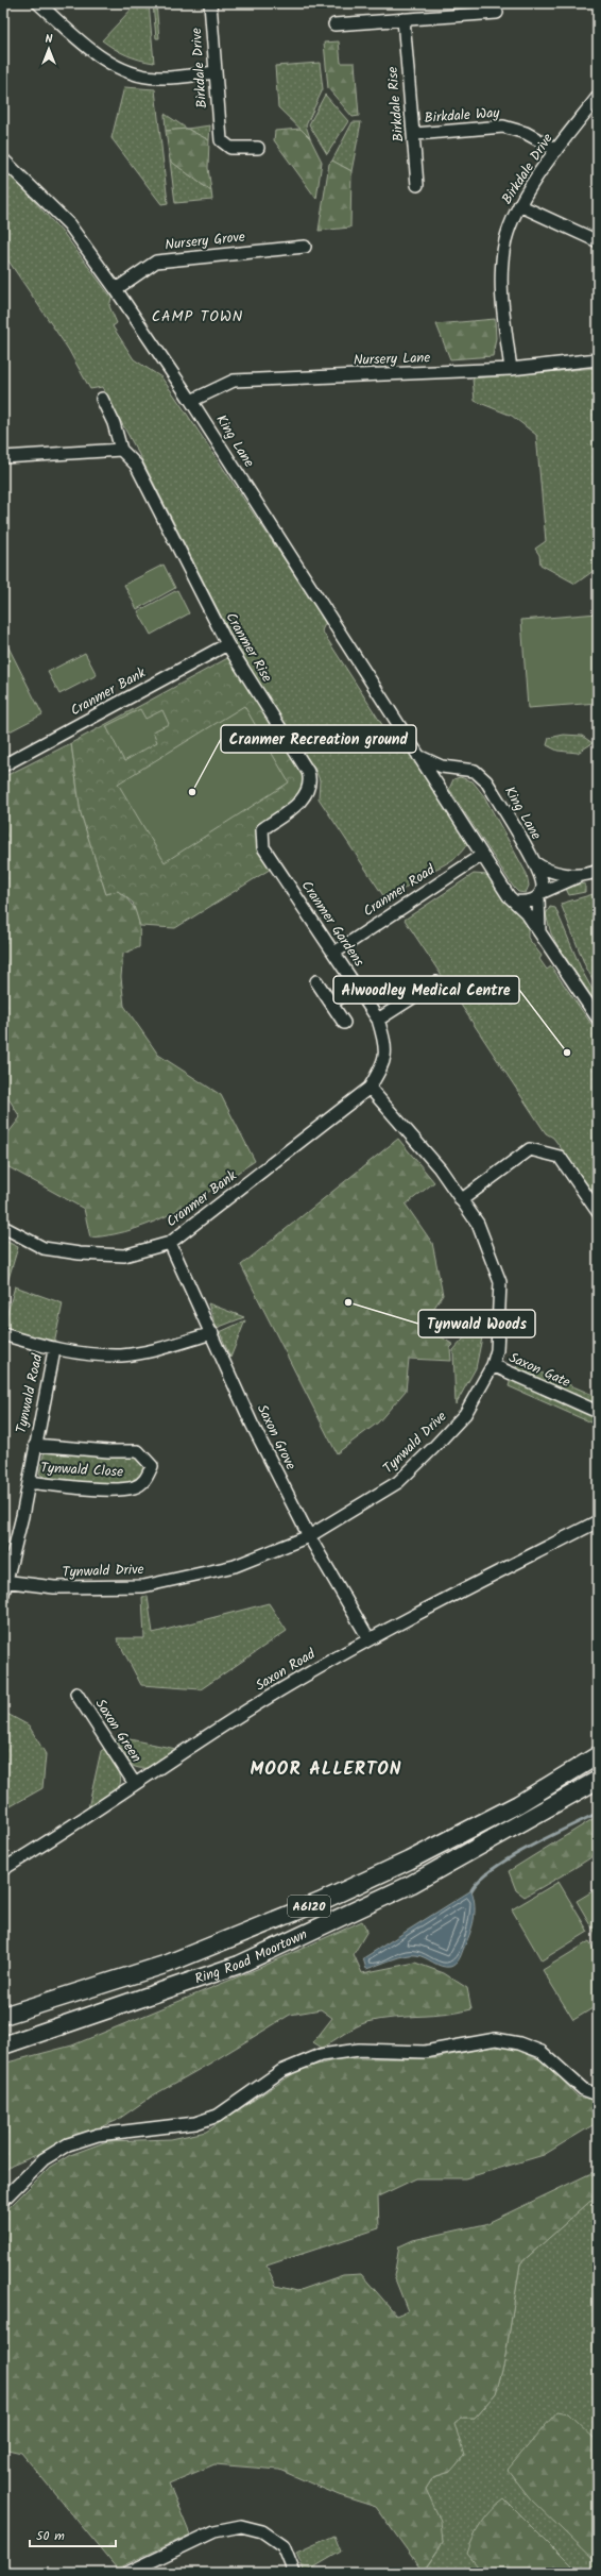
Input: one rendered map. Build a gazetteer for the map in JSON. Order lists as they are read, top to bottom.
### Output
{
  "streets": {
    "highway": ["A6120", "Ring Road Moortown"],
    "street": [
      "Birkdale Drive",
      "Birkdale Rise",
      "Birkdale Way",
      "Nursery Grove",
      "Nursery Lane",
      "King Lane",
      "Cranmer Rise",
      "Cranmer Bank",
      "Cranmer Road",
      "Cranmer Gardens",
      "Saxon Gate",
      "Tynwald Road",
      "Saxon Grove",
      "Tynwald Drive",
      "Tynwald Close",
      "Saxon Road",
      "Saxon Green"
    ]
  },
  "crossings": [
    ["Birkdale Drive", "Birkdale Way"],
    ["Birkdale Drive", "Nursery Lane"],
    ["Birkdale Rise", "Birkdale Way"],
    ["Nursery Grove", "King Lane"],
    ["Nursery Lane", "King Lane"],
    ["King Lane", "Cranmer Road"],
    ["Cranmer Rise", "Cranmer Bank"],
    ["Cranmer Rise", "Cranmer Gardens"],
    ["Cranmer Bank", "Cranmer Gardens"],
    ["Cranmer Bank", "Saxon Grove"],
    ["Cranmer Bank", "Tynwald Drive"],
    ["Cranmer Road", "Cranmer Gardens"],
    ["Cranmer Gardens", "Tynwald Drive"],
    ["Saxon Gate", "Tynwald Drive"],
    ["Tynwald Road", "Tynwald Drive"],
    ["Tynwald Road", "Tynwald Close"],
    ["Saxon Grove", "Tynwald Drive"],
    ["Saxon Grove", "Saxon Road"],
    ["Saxon Road", "Saxon Green"]
  ],
  "districts": ["CAMP TOWN", "MOOR ALLERTON"],
  "places": ["Cranmer Recreation ground", "Alwoodley Medical Centre", "Tynwald Woods"],
  "scale_bar": "50 m",
  "north": "top"
}
